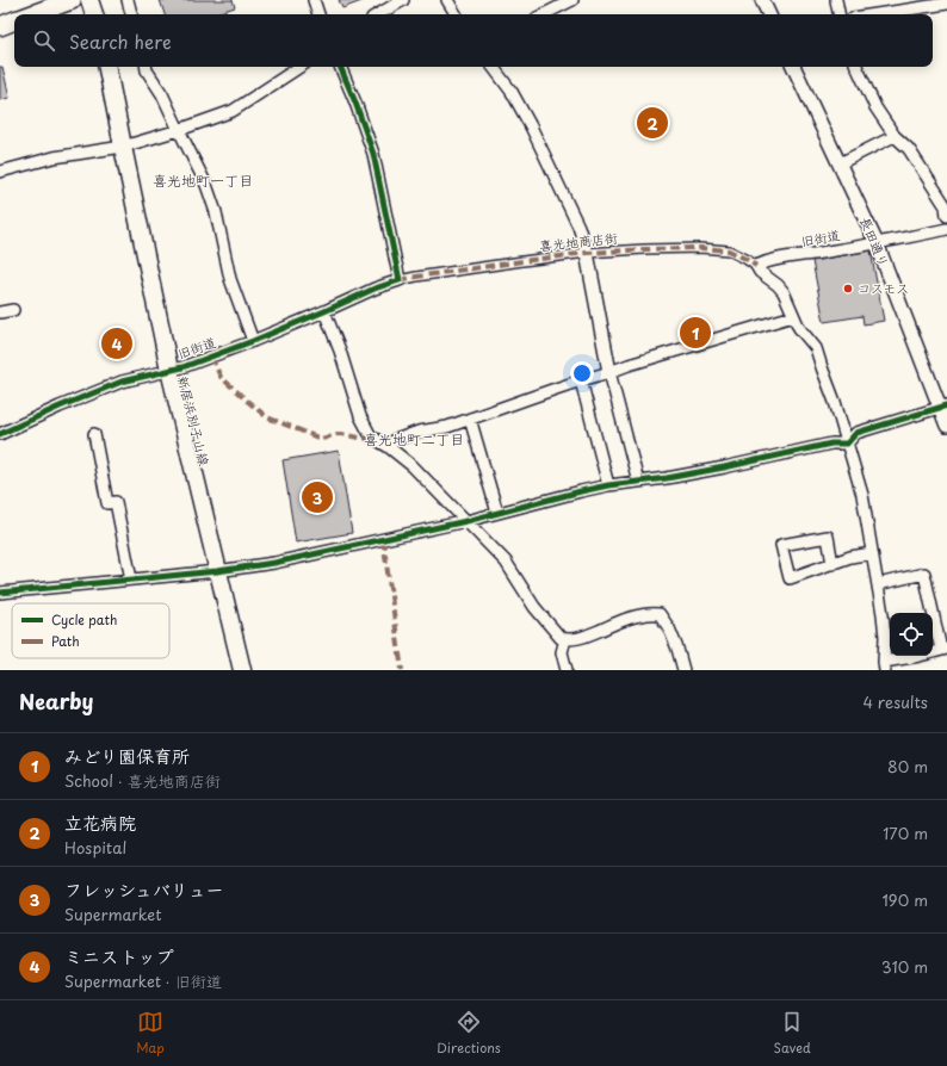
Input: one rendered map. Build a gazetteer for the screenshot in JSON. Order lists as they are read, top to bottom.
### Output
{
  "streets": {
    "main road": ["新居浜別子山線"],
    "street": ["旧街道", "喜光地商店街", "長田通り"]
  },
  "crossings": [
    ["旧街道", "喜光地商店街"],
    ["旧街道", "長田通り"],
    ["旧街道", "新居浜別子山線"]
  ],
  "districts": ["喜光地町一丁目", "喜光地町二丁目"],
  "places": ["コスモス"],
  "legend": ["Cycle path", "Path"],
  "page": {
    "search": "Search here",
    "pins": [
      "2",
      "1",
      "4",
      "3"
    ],
    "heading": ["Nearby", "4 results"],
    "list": [
      {
        "mark": "1",
        "name": "みどり園保育所",
        "note": "School · 喜光地商店街",
        "value": "80 m"
      },
      {
        "mark": "2",
        "name": "立花病院",
        "note": "Hospital",
        "value": "170 m"
      },
      {
        "mark": "3",
        "name": "フレッシュバリュー",
        "note": "Supermarket",
        "value": "190 m"
      },
      {
        "mark": "4",
        "name": "ミニストップ",
        "note": "Supermarket · 旧街道",
        "value": "310 m"
      }
    ],
    "nav": ["Map", "Directions", "Saved"]
  }
}
